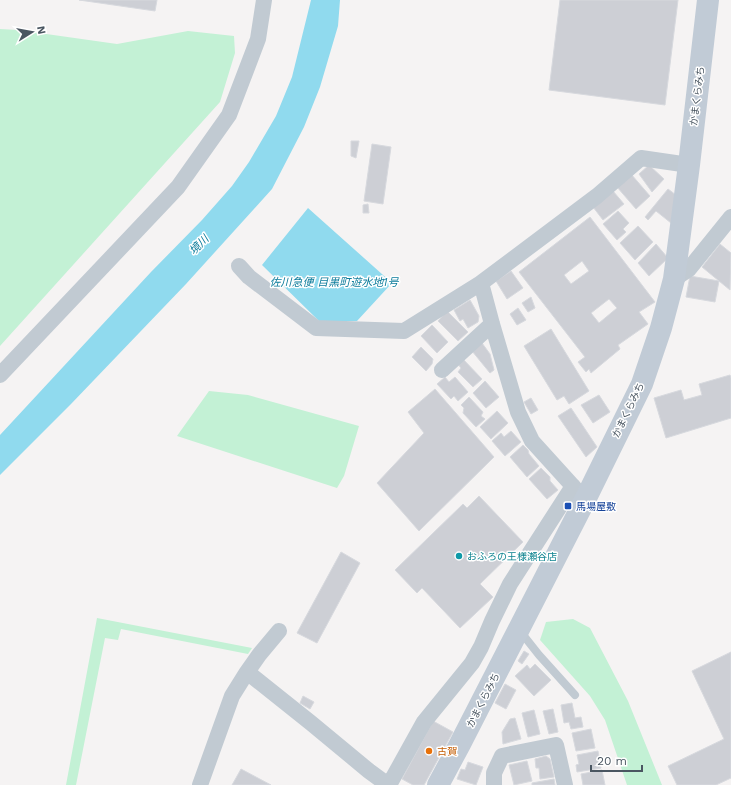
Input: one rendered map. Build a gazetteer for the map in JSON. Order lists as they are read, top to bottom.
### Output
{
  "streets": {
    "main road": ["かまくらみち"]
  },
  "water": ["境川", "佐川急便 目黒町遊水地1号"],
  "places": {
    "transit": ["馬場屋敷"],
    "other": ["おふろの王様瀬谷店", "古賀"]
  },
  "scale_bar": "20 m",
  "north": "right"
}
